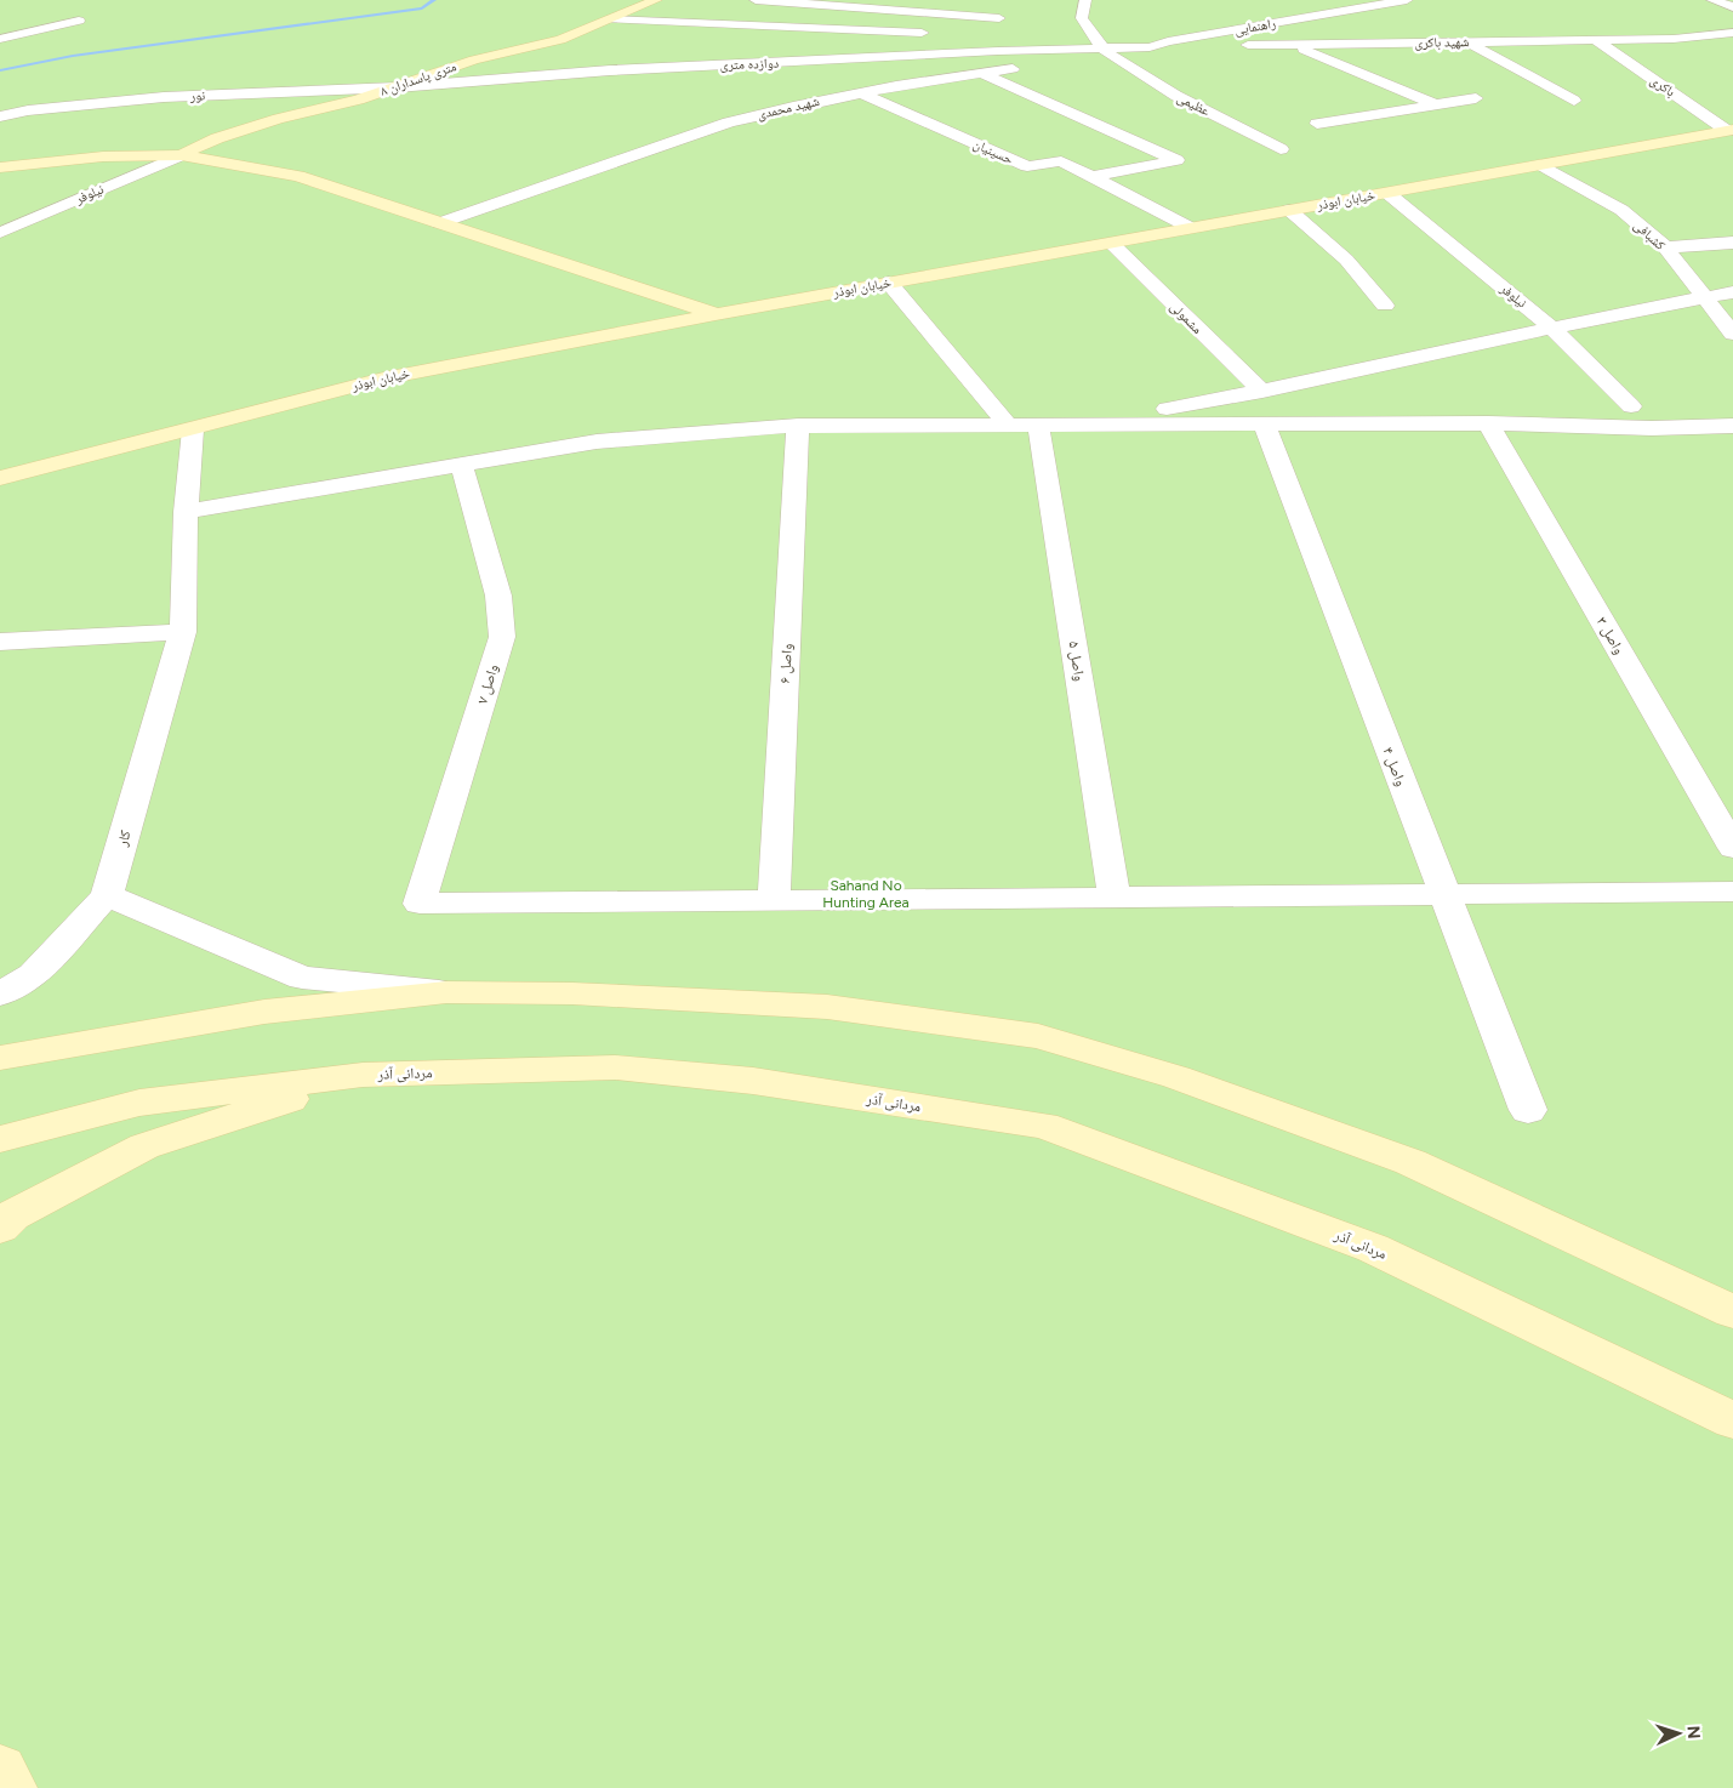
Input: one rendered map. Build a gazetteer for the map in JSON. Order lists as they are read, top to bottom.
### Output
{
  "streets": {
    "main road": ["۸ متری پاسداران", "خیابان ابوذر", "مردانی آذر"],
    "street": [
      "راهنمایی",
      "شهید باکری",
      "دوازده متری",
      "باکری",
      "نور",
      "عظیمی",
      "شهید محمدی",
      "حسینیان",
      "نیلوفر",
      "کشبافی",
      "مشمولی",
      "واصل ۳",
      "واصل ۵",
      "واصل ۶",
      "واصل ۷",
      "واصل ۴",
      "کار"
    ]
  },
  "crossings": [
    ["راهنمایی", "شهید باکری"],
    ["راهنمایی", "شهید محمدی"],
    ["شهید باکری", "باکری"],
    ["شهید باکری", "شهید محمدی"],
    ["دوازده متری", "۸ متری پاسداران"],
    ["دوازده متری", "نور"],
    ["دوازده متری", "عظیمی"],
    ["دوازده متری", "شهید محمدی"],
    ["۸ متری پاسداران", "نور"],
    ["۸ متری پاسداران", "نیلوفر"],
    ["باکری", "خیابان ابوذر"],
    ["عظیمی", "شهید محمدی"],
    ["شهید محمدی", "حسینیان"],
    ["حسینیان", "خیابان ابوذر"],
    ["نیلوفر", "خیابان ابوذر"],
    ["خیابان ابوذر", "کشبافی"],
    ["خیابان ابوذر", "مشمولی"],
    ["خیابان ابوذر", "کار"],
    ["واصل ۶", "واصل ۷"]
  ],
  "parks": ["Sahand No Hunting Area"],
  "north": "right"
}
